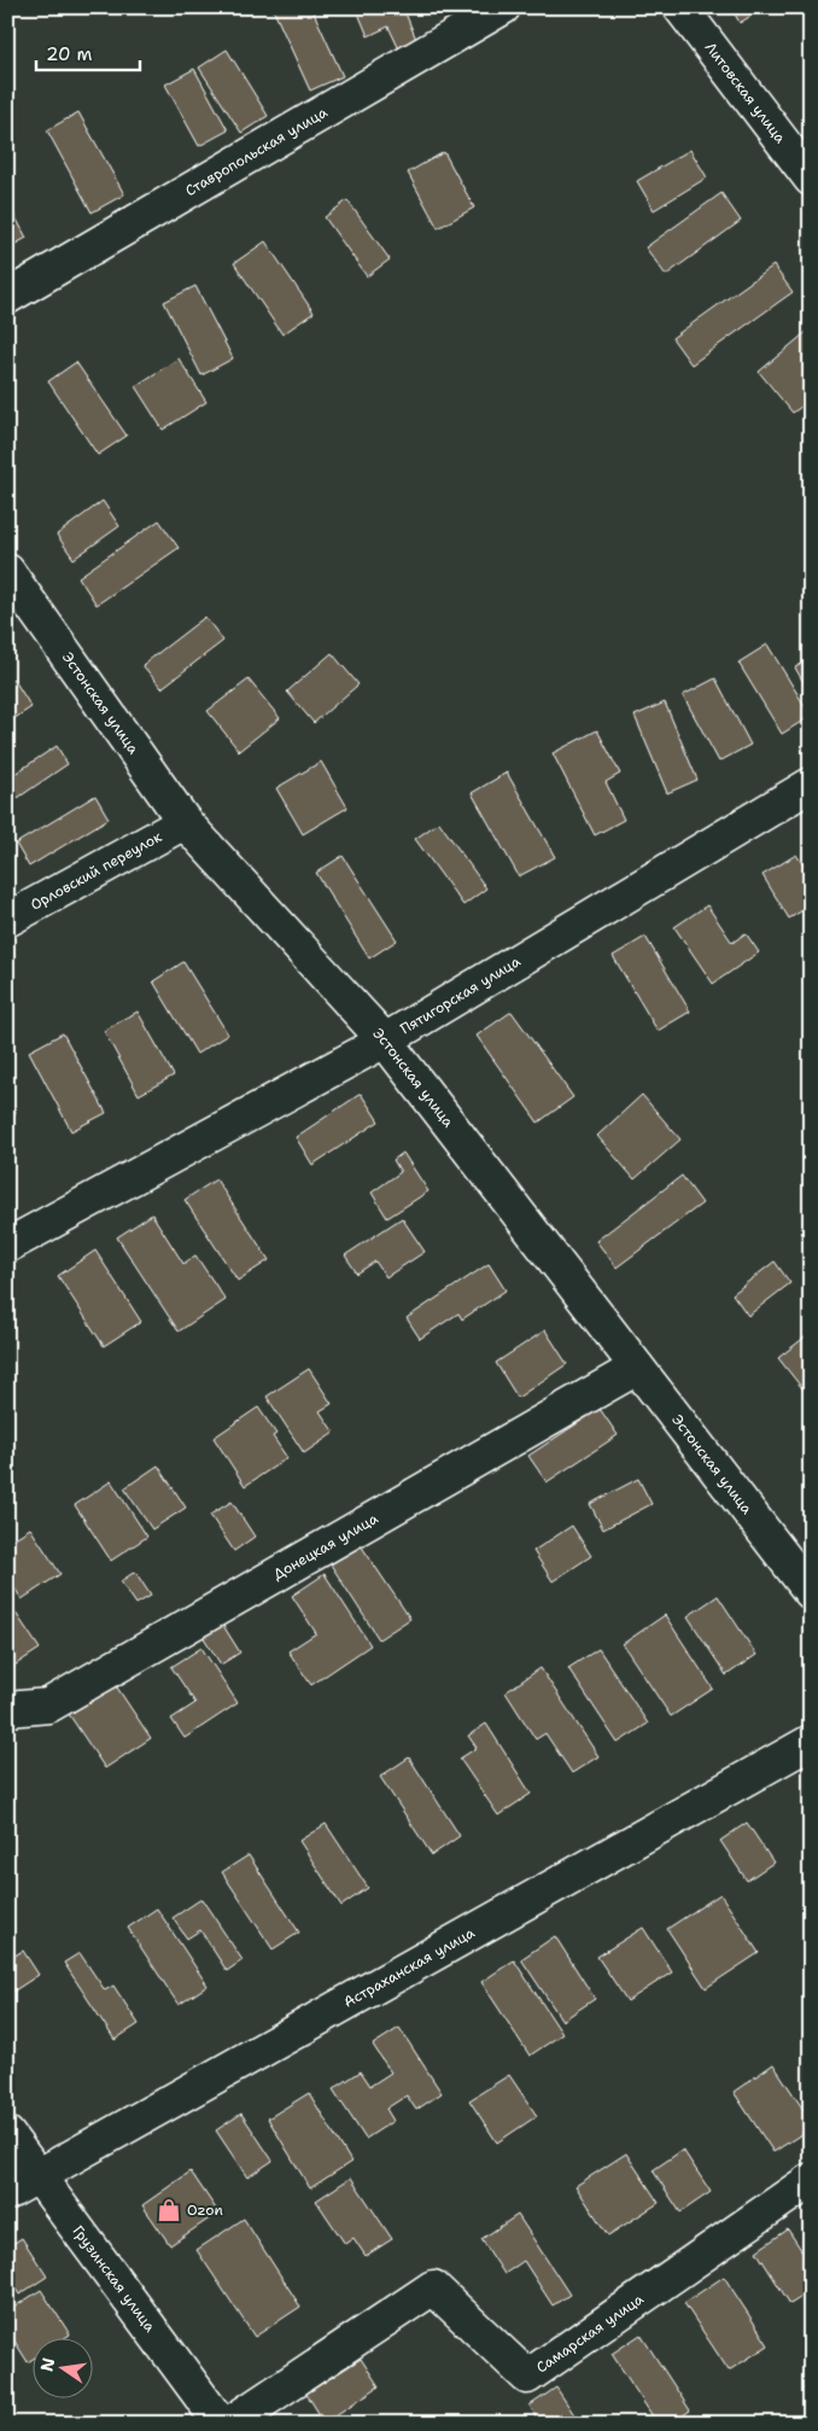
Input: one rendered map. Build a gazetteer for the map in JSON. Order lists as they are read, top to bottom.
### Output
{
  "streets": {
    "street": [
      "Литовская улица",
      "Ставропольская улица",
      "Эстонская улица",
      "Орловский переулок",
      "Пятигорская улица",
      "Донецкая улица",
      "Астраханская улица",
      "Грузинская улица",
      "Самарская улица"
    ]
  },
  "crossings": [
    ["Эстонская улица", "Орловский переулок"],
    ["Эстонская улица", "Пятигорская улица"],
    ["Эстонская улица", "Донецкая улица"],
    ["Астраханская улица", "Грузинская улица"]
  ],
  "places": {
    "shop": ["Ozon"]
  },
  "scale_bar": "20 m",
  "north": "left"
}
